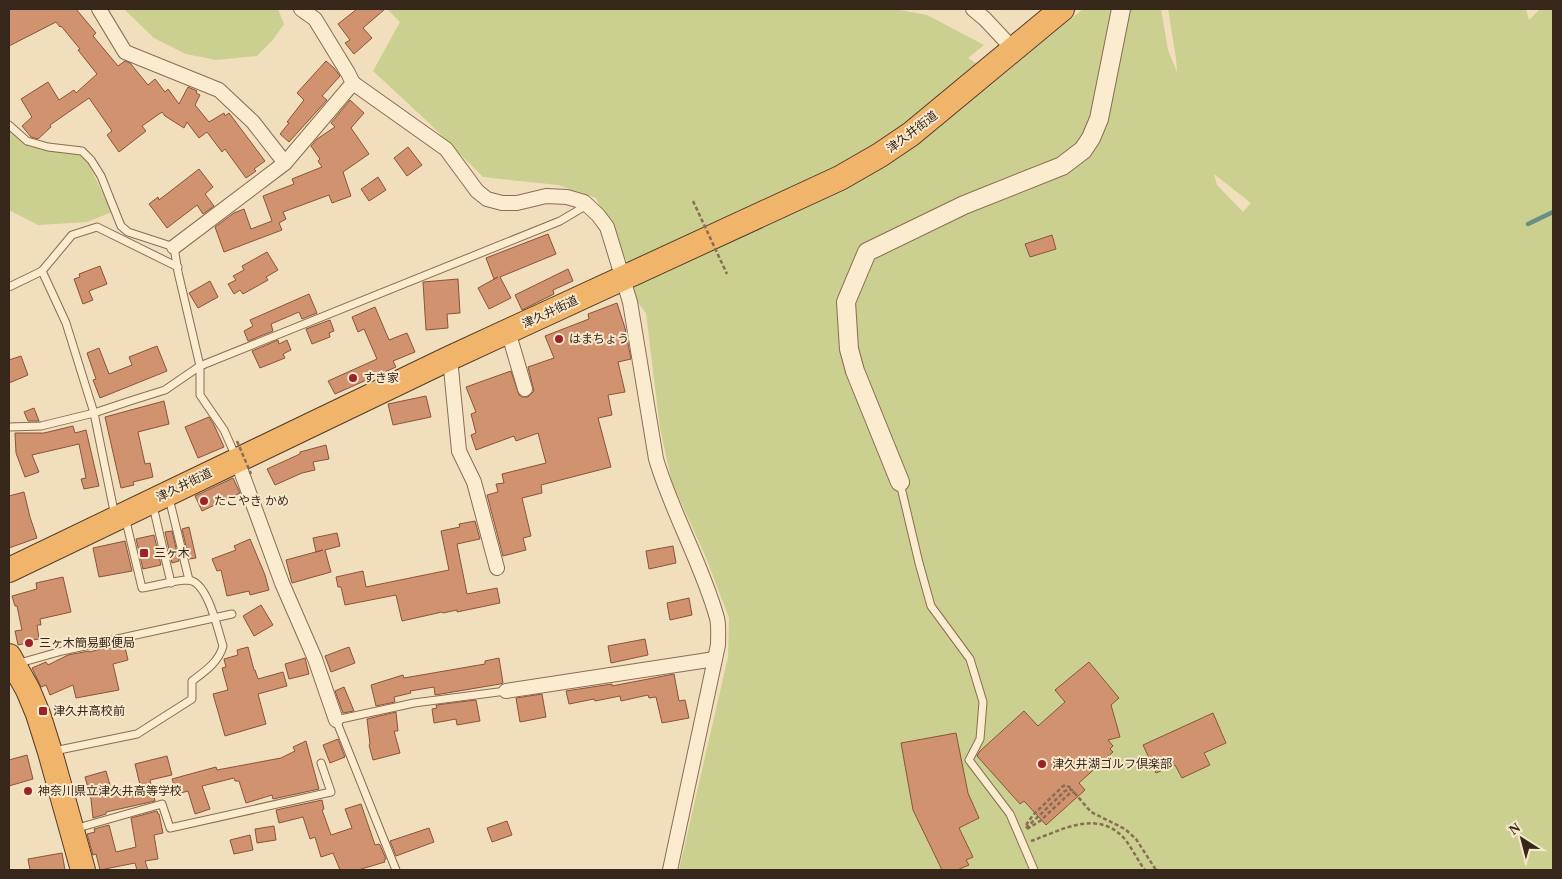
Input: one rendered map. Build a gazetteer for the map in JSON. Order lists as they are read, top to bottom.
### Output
{
  "streets": {
    "highway": ["津久井街道"]
  },
  "places": {
    "other": [
      "はまちょう",
      "すき家",
      "たこやき かめ",
      "三ヶ木簡易郵便局",
      "津久井湖ゴルフ倶楽部",
      "神奈川県立津久井高等学校"
    ],
    "transit": ["三ヶ木", "津久井高校前"]
  },
  "north": "top left"
}
